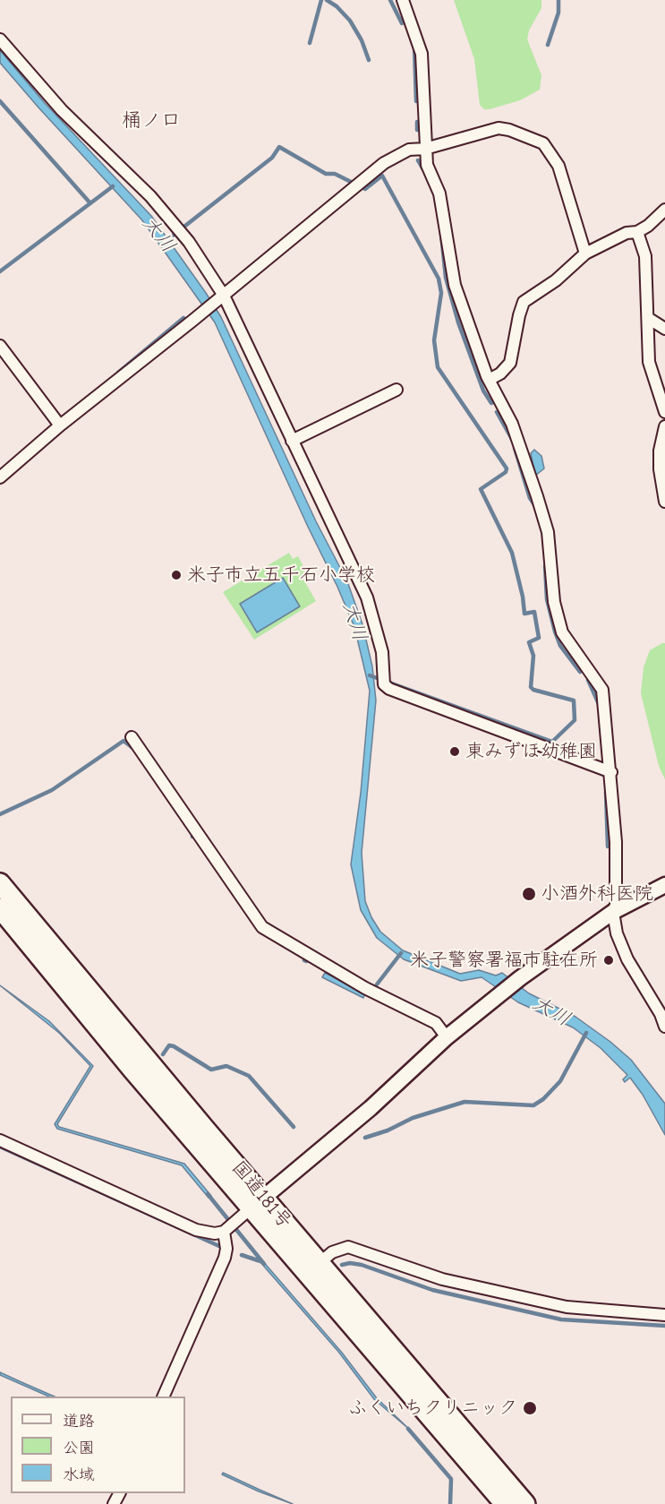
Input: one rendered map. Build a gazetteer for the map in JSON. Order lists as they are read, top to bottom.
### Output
{
  "streets": {
    "highway": ["国道181号"]
  },
  "districts": ["桶ノ口"],
  "water": ["大川"],
  "places": [
    "米子市立五千石小学校",
    "東みずほ幼稚園",
    "小酒外科医院",
    "米子警察署福市駐在所",
    "ふくいちクリニック"
  ],
  "legend": ["道路", "公園", "水域"]
}
